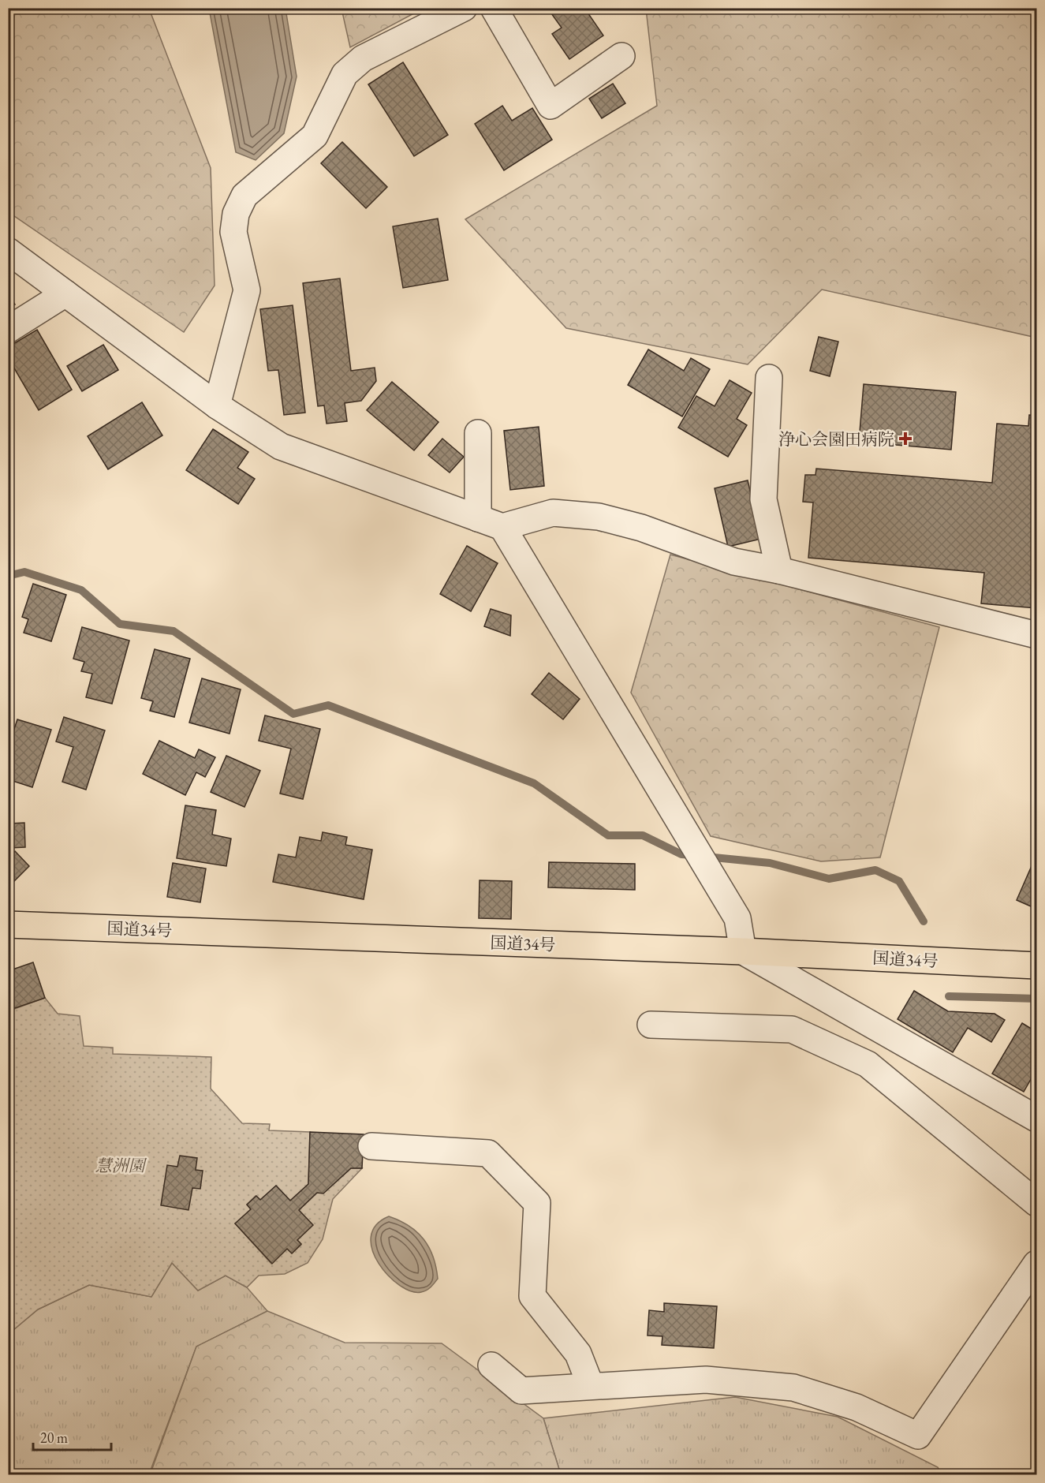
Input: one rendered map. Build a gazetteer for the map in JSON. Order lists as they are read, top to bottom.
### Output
{
  "streets": {
    "highway": ["国道34号"]
  },
  "parks": ["慧洲園"],
  "places": {
    "health": ["浄心会園田病院"]
  },
  "scale_bar": "20 m"
}
